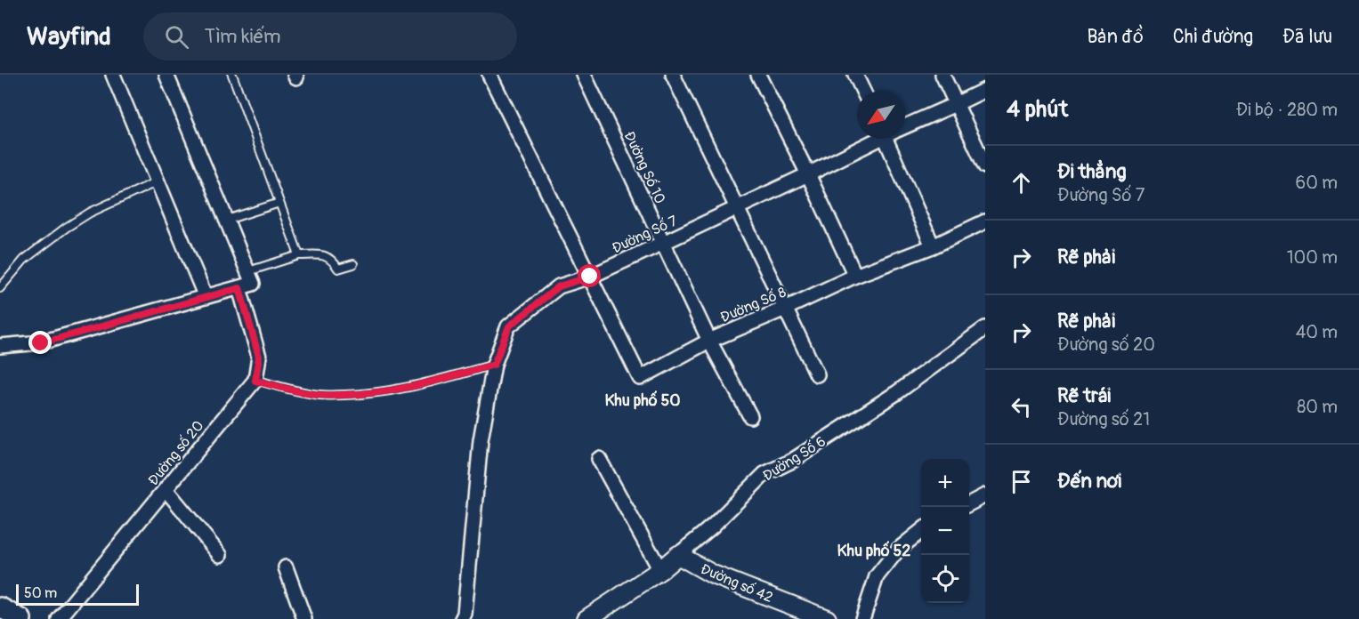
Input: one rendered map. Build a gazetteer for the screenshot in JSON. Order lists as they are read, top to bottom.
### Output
{
  "streets": {
    "street": [
      "Đường Số 10",
      "Đường Số 7",
      "Đường Số 8",
      "Đường số 20",
      "Đường Số 6",
      "Đường số 42"
    ]
  },
  "crossings": [
    ["Đường Số 10", "Đường Số 7"],
    ["Đường Số 10", "Đường Số 8"],
    ["Đường Số 7", "Đường Số 8"],
    ["Đường Số 6", "Đường số 42"]
  ],
  "districts": ["Khu phố 50", "Khu phố 52"],
  "scale_bar": "50 m",
  "north": "bottom left",
  "page": {
    "header": "Wayfind",
    "search": "Tìm kiếm",
    "nav": ["Bản đồ", "Chỉ đường", "Đã lưu"],
    "heading": ["4 phút", "Đi bộ · 280 m"],
    "list": [
      ["Đi thẳng", "Đường Số 7", "60 m"],
      ["Rẽ phải", "100 m"],
      ["Rẽ phải", "Đường số 20", "40 m"],
      ["Rẽ trái", "Đường số 21", "80 m"],
      "Đến nơi"
    ],
    "map_buttons": ["+", "−"],
    "scale": "50 m"
  }
}
